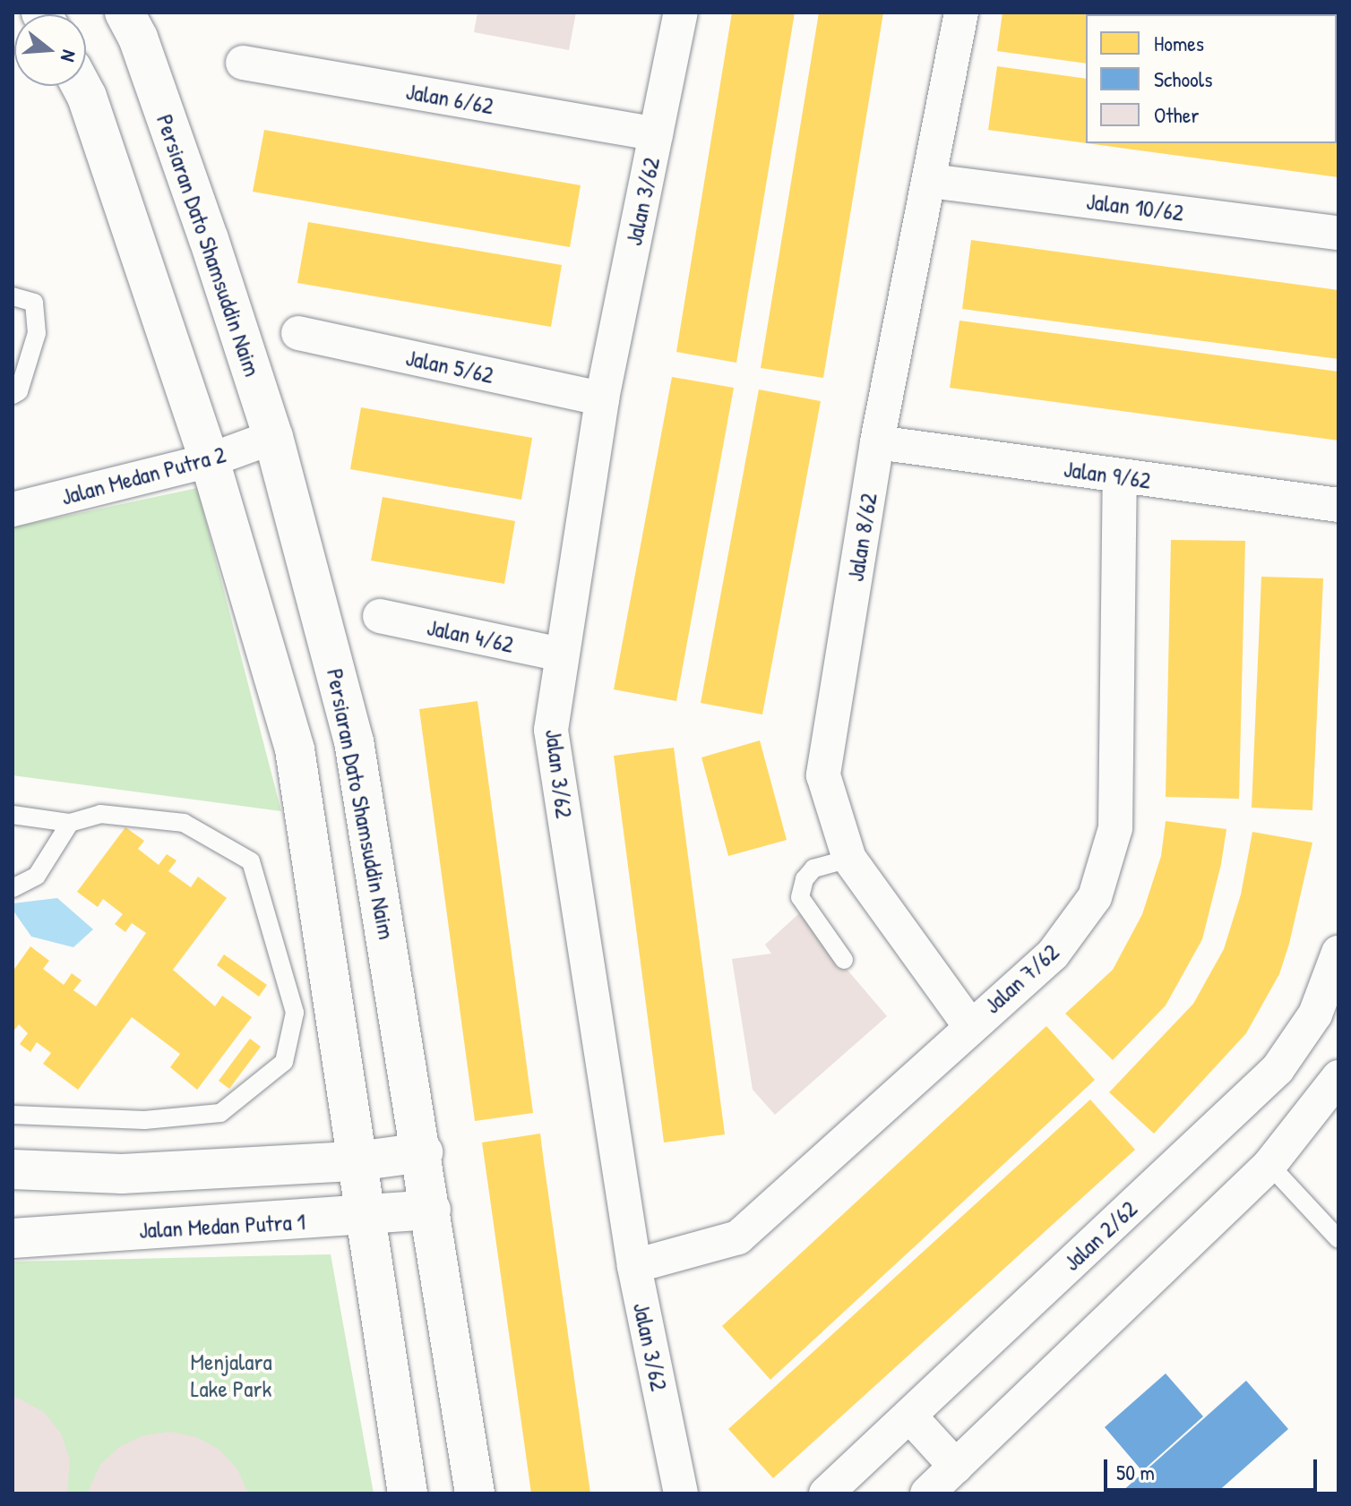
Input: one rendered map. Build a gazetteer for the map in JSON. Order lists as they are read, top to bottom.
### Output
{
  "streets": {
    "main road": ["Persiaran Dato Shamsuddin Naim", "Jalan Medan Putra 1"],
    "street": [
      "Jalan 6/62",
      "Jalan 3/62",
      "Jalan 10/62",
      "Jalan 5/62",
      "Jalan 9/62",
      "Jalan Medan Putra 2",
      "Jalan 8/62",
      "Jalan 4/62",
      "Jalan 7/62",
      "Jalan 2/62"
    ]
  },
  "crossings": [
    ["Jalan 6/62", "Jalan 3/62"],
    ["Jalan 3/62", "Jalan 5/62"],
    ["Jalan 3/62", "Jalan 4/62"],
    ["Jalan 3/62", "Jalan 7/62"],
    ["Jalan 10/62", "Jalan 8/62"],
    ["Persiaran Dato Shamsuddin Naim", "Jalan Medan Putra 2"],
    ["Persiaran Dato Shamsuddin Naim", "Jalan Medan Putra 1"],
    ["Jalan 9/62", "Jalan 8/62"],
    ["Jalan 9/62", "Jalan 7/62"],
    ["Jalan 8/62", "Jalan 7/62"]
  ],
  "parks": ["Menjalara Lake Park"],
  "legend": ["Homes", "Schools", "Other"],
  "scale_bar": "50 m",
  "north": "right"
}
